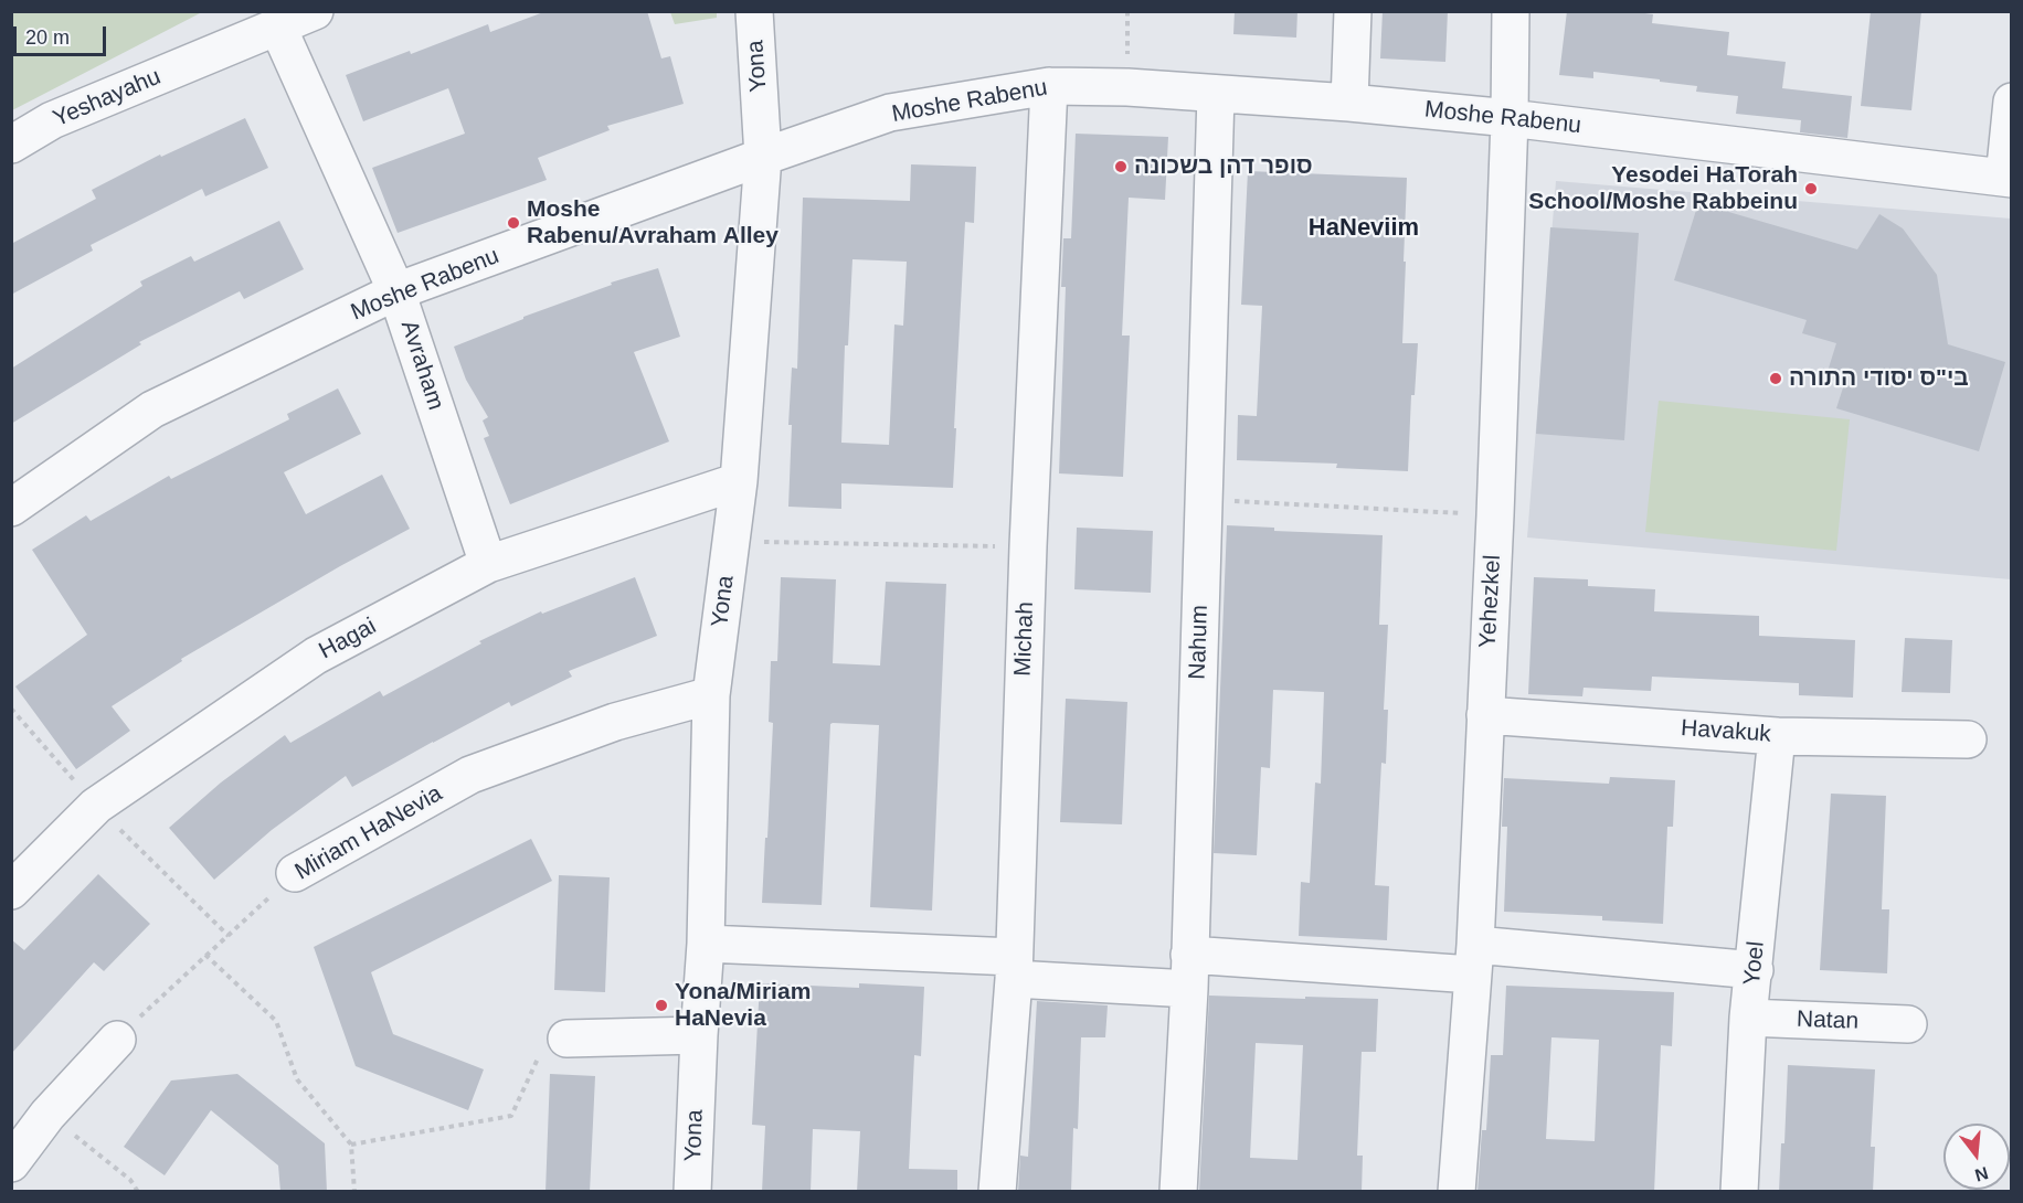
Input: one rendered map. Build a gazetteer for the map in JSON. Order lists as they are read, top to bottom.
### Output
{
  "streets": {
    "street": [
      "Yona",
      "Yeshayahu",
      "Moshe Rabenu",
      "Avraham",
      "Yehezkel",
      "Hagai",
      "Michah",
      "Nahum",
      "Havakuk",
      "Miriam HaNevia",
      "Yoel",
      "Natan"
    ]
  },
  "crossings": [
    ["Yona", "Moshe Rabenu"],
    ["Yona", "Hagai"],
    ["Yona", "Miriam HaNevia"],
    ["Yeshayahu", "Avraham"],
    ["Moshe Rabenu", "Avraham"],
    ["Moshe Rabenu", "Yehezkel"],
    ["Moshe Rabenu", "Michah"],
    ["Moshe Rabenu", "Nahum"],
    ["Avraham", "Hagai"],
    ["Yehezkel", "Havakuk"],
    ["Havakuk", "Yoel"],
    ["Yoel", "Natan"]
  ],
  "districts": ["HaNeviim"],
  "places": [
    "סופר דהן בשכונה",
    "Yesodei HaTorah School/Moshe Rabbeinu",
    "Moshe Rabenu/Avraham Alley",
    "בי\"ס יסודי התורה",
    "Yona/Miriam HaNevia"
  ],
  "scale_bar": "20 m",
  "north": "bottom"
}
